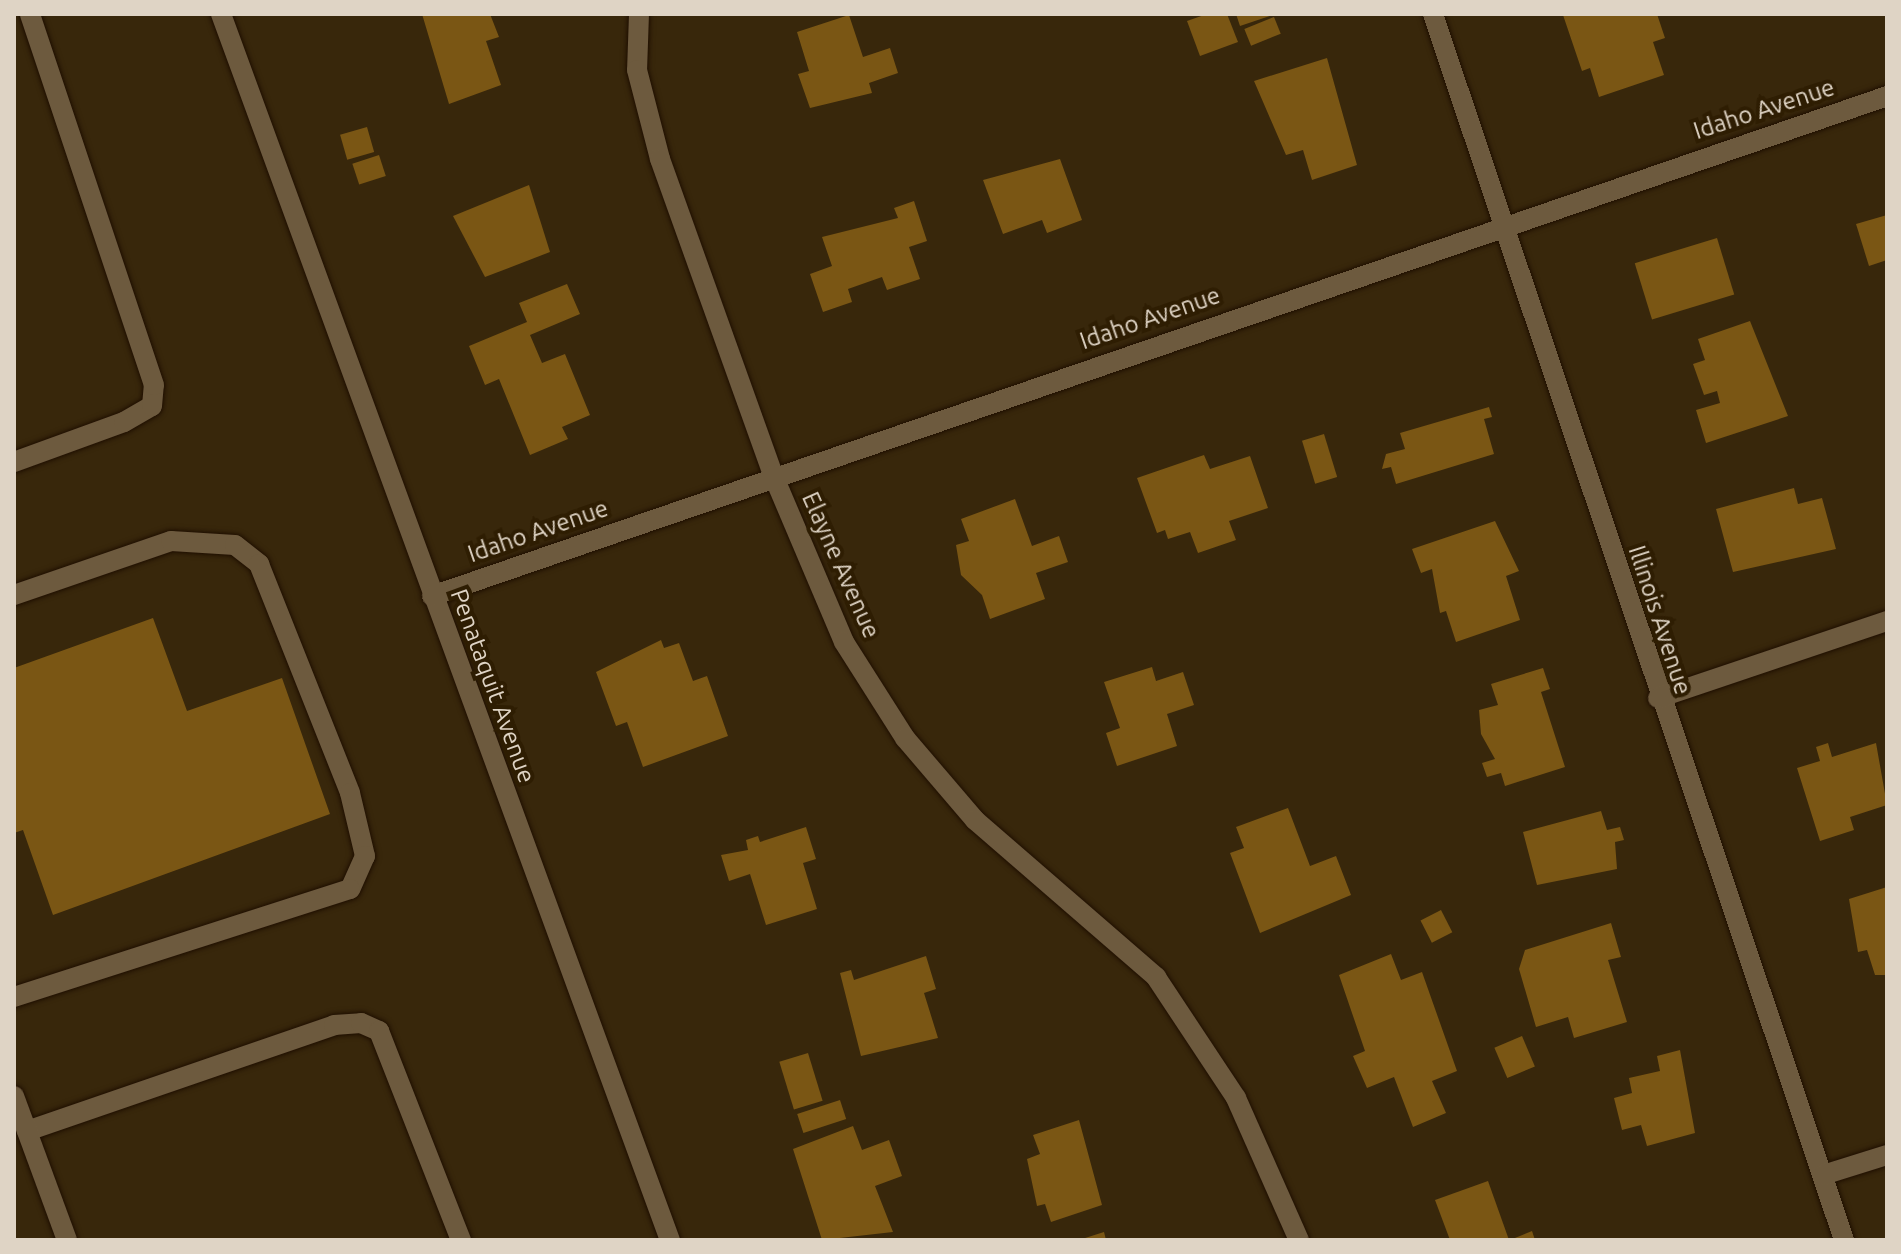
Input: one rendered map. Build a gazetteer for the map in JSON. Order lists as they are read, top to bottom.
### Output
{
  "streets": {
    "street": [
      "Idaho Avenue",
      "Elayne Avenue",
      "Illinois Avenue",
      "Penataquit Avenue"
    ]
  },
  "crossings": [
    ["Idaho Avenue", "Elayne Avenue"],
    ["Idaho Avenue", "Illinois Avenue"],
    ["Idaho Avenue", "Penataquit Avenue"]
  ]
}
